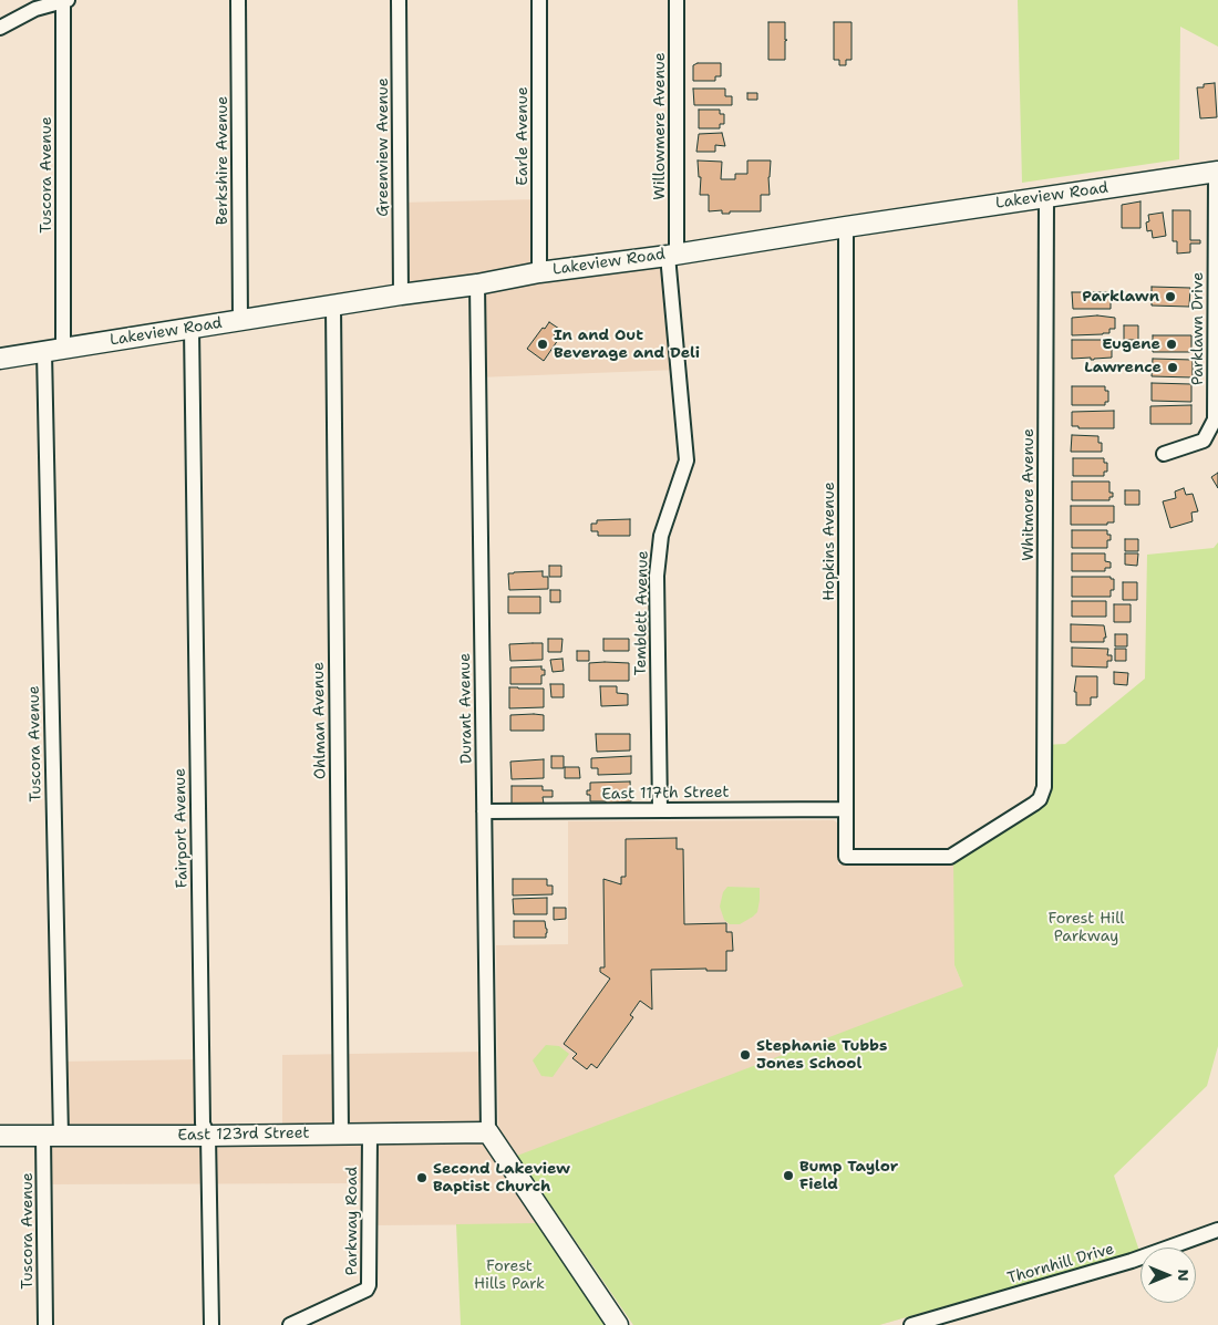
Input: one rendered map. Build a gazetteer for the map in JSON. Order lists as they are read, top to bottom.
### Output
{
  "streets": {
    "street": [
      "Willowmere Avenue",
      "Earle Avenue",
      "Greenview Avenue",
      "Berkshire Avenue",
      "Tuscora Avenue",
      "Lakeview Road",
      "Parklawn Drive",
      "Whitmore Avenue",
      "Hopkins Avenue",
      "Temblett Avenue",
      "Durant Avenue",
      "Ohlman Avenue",
      "East 117th Street",
      "Fairport Avenue",
      "East 123rd Street",
      "Parkway Road",
      "Thornhill Drive"
    ]
  },
  "crossings": [
    ["Willowmere Avenue", "Lakeview Road"],
    ["Willowmere Avenue", "Temblett Avenue"],
    ["Earle Avenue", "Lakeview Road"],
    ["Greenview Avenue", "Lakeview Road"],
    ["Berkshire Avenue", "Lakeview Road"],
    ["Tuscora Avenue", "Lakeview Road"],
    ["Tuscora Avenue", "East 123rd Street"],
    ["Lakeview Road", "Parklawn Drive"],
    ["Lakeview Road", "Whitmore Avenue"],
    ["Lakeview Road", "Hopkins Avenue"],
    ["Lakeview Road", "Temblett Avenue"],
    ["Lakeview Road", "Durant Avenue"],
    ["Lakeview Road", "Ohlman Avenue"],
    ["Lakeview Road", "Fairport Avenue"],
    ["Whitmore Avenue", "Hopkins Avenue"],
    ["Hopkins Avenue", "East 117th Street"],
    ["Temblett Avenue", "East 117th Street"],
    ["Durant Avenue", "East 117th Street"],
    ["Durant Avenue", "East 123rd Street"],
    ["Ohlman Avenue", "East 123rd Street"],
    ["Fairport Avenue", "East 123rd Street"],
    ["East 123rd Street", "Parkway Road"]
  ],
  "parks": ["Forest Hill Parkway", "Forest Hills Park"],
  "places": [
    "Parklawn",
    "In and Out Beverage and Deli",
    "Eugene",
    "Lawrence",
    "Stephanie Tubbs Jones School",
    "Bump Taylor Field",
    "Second Lakeview Baptist Church"
  ],
  "north": "right"
}
